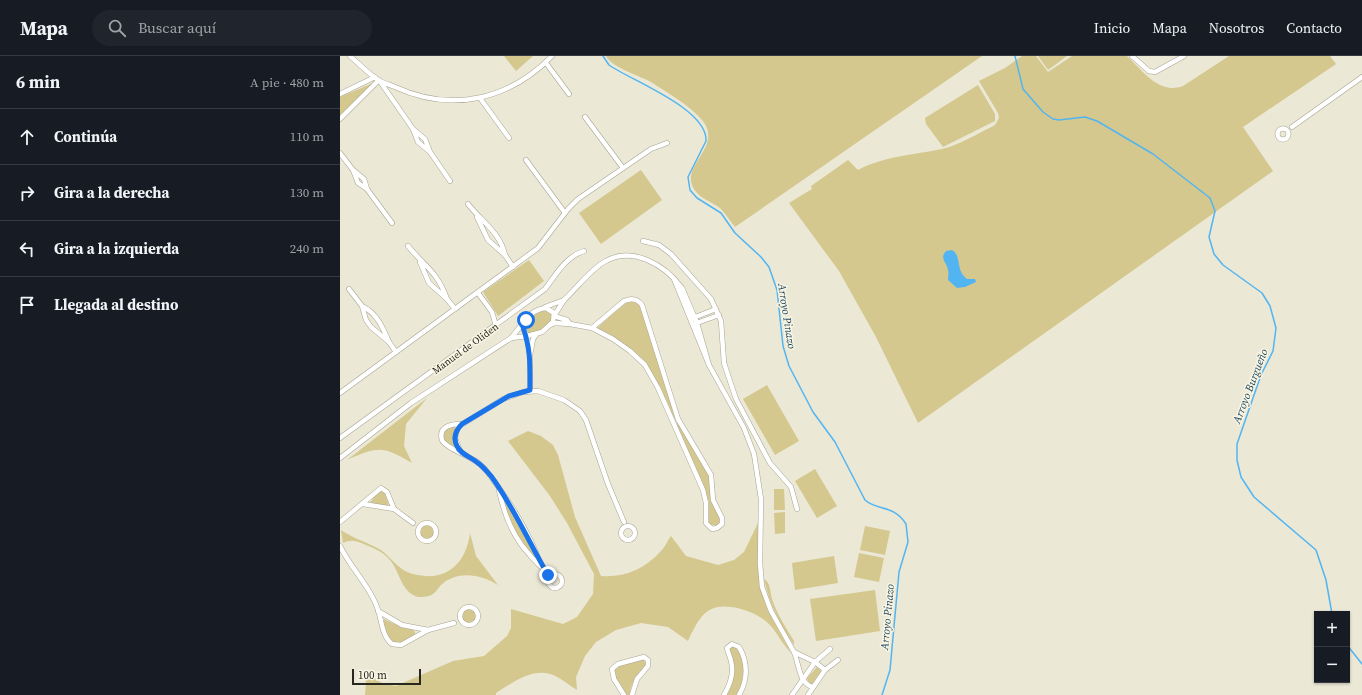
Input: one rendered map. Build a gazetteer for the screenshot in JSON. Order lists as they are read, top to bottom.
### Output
{
  "streets": {
    "street": ["Manuel de Oliden"]
  },
  "water": ["Arroyo Pinazo", "Arroyo Burgueño"],
  "scale_bar": "100 m",
  "page": {
    "header": "Mapa",
    "search": "Buscar aquí",
    "nav": [
      "Inicio",
      "Mapa",
      "Nosotros",
      "Contacto"
    ],
    "heading": ["6 min", "A pie · 480 m"],
    "list": [
      ["Continúa", "110 m"],
      ["Gira a la derecha", "130 m"],
      ["Gira a la izquierda", "240 m"],
      "Llegada al destino"
    ],
    "map_buttons": ["+", "−"],
    "scale": "100 m"
  }
}
